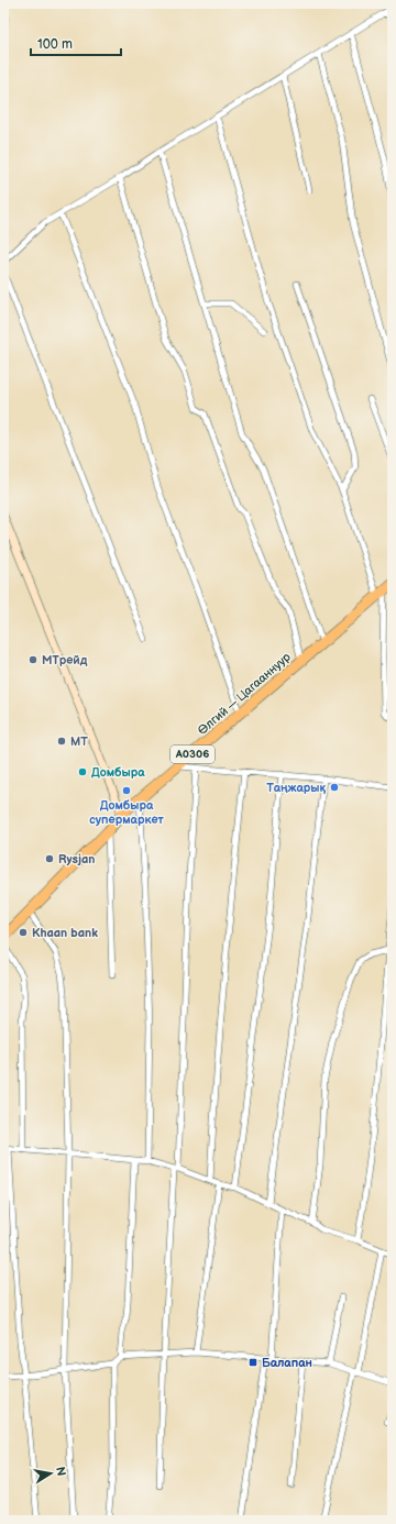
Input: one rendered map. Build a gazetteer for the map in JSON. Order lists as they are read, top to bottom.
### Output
{
  "streets": {
    "highway": ["Өлгий — Цагааннуур", "A0306"]
  },
  "places": {
    "other": [
      "MTрейд",
      "МТ",
      "Домбыра",
      "Таңжарық",
      "Домбыра супермаркет",
      "Rysjan",
      "Khaan bank"
    ],
    "transit": ["Балапан"]
  },
  "scale_bar": "100 m",
  "north": "right"
}
